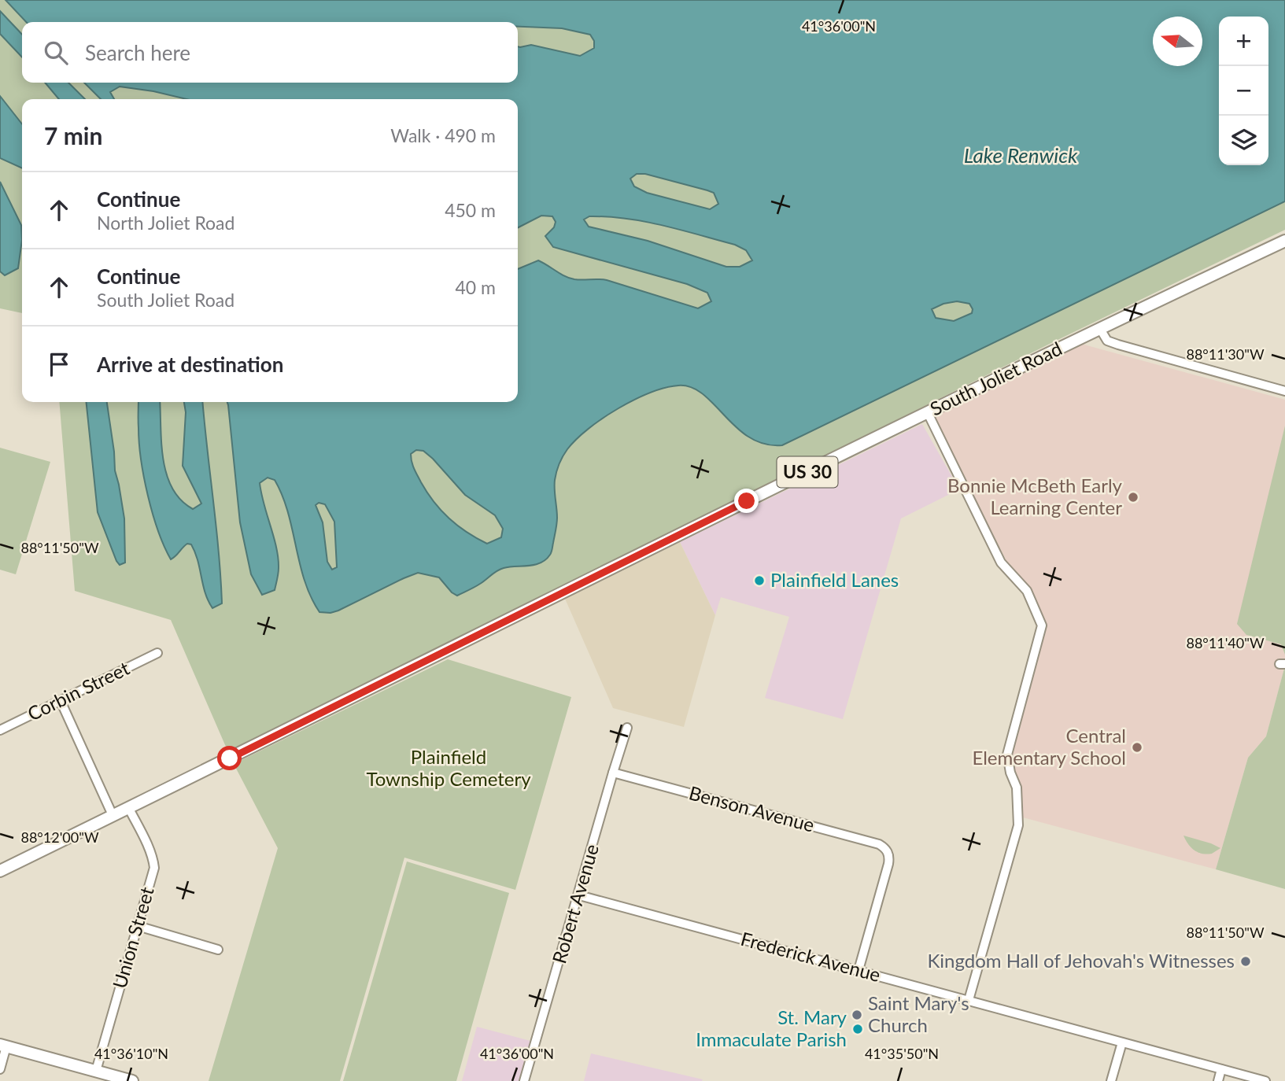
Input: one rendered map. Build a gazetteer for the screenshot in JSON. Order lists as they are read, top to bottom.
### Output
{
  "streets": {
    "main road": ["South Joliet Road", "US 30"],
    "street": [
      "Corbin Street",
      "Benson Avenue",
      "Robert Avenue",
      "Union Street",
      "Frederick Avenue"
    ]
  },
  "crossings": [
    ["South Joliet Road", "US 30"],
    ["South Joliet Road", "Union Street"],
    ["US 30", "Union Street"],
    ["Benson Avenue", "Robert Avenue"],
    ["Benson Avenue", "Frederick Avenue"],
    ["Robert Avenue", "Frederick Avenue"]
  ],
  "water": ["Lake Renwick"],
  "parks": ["Plainfield Township Cemetery"],
  "places": [
    "Bonnie McBeth Early Learning Center",
    "Plainfield Lanes",
    "Central Elementary School",
    "Kingdom Hall of Jehovah's Witnesses",
    "Saint Mary's Church",
    "St. Mary Immaculate Parish"
  ],
  "north": "left",
  "page": {
    "map_buttons": ["+", "−"],
    "search": "Search here",
    "heading": ["7 min", "Walk · 490 m"],
    "list": [
      ["Continue", "North Joliet Road", "450 m"],
      ["Continue", "South Joliet Road", "40 m"],
      "Arrive at destination"
    ]
  },
  "coordinates": [
    "41°36'00\"N",
    "88°11'30\"W",
    "88°11'50\"W",
    "88°11'40\"W",
    "88°12'00\"W",
    "41°36'10\"N",
    "41°35'50\"N"
  ]
}
